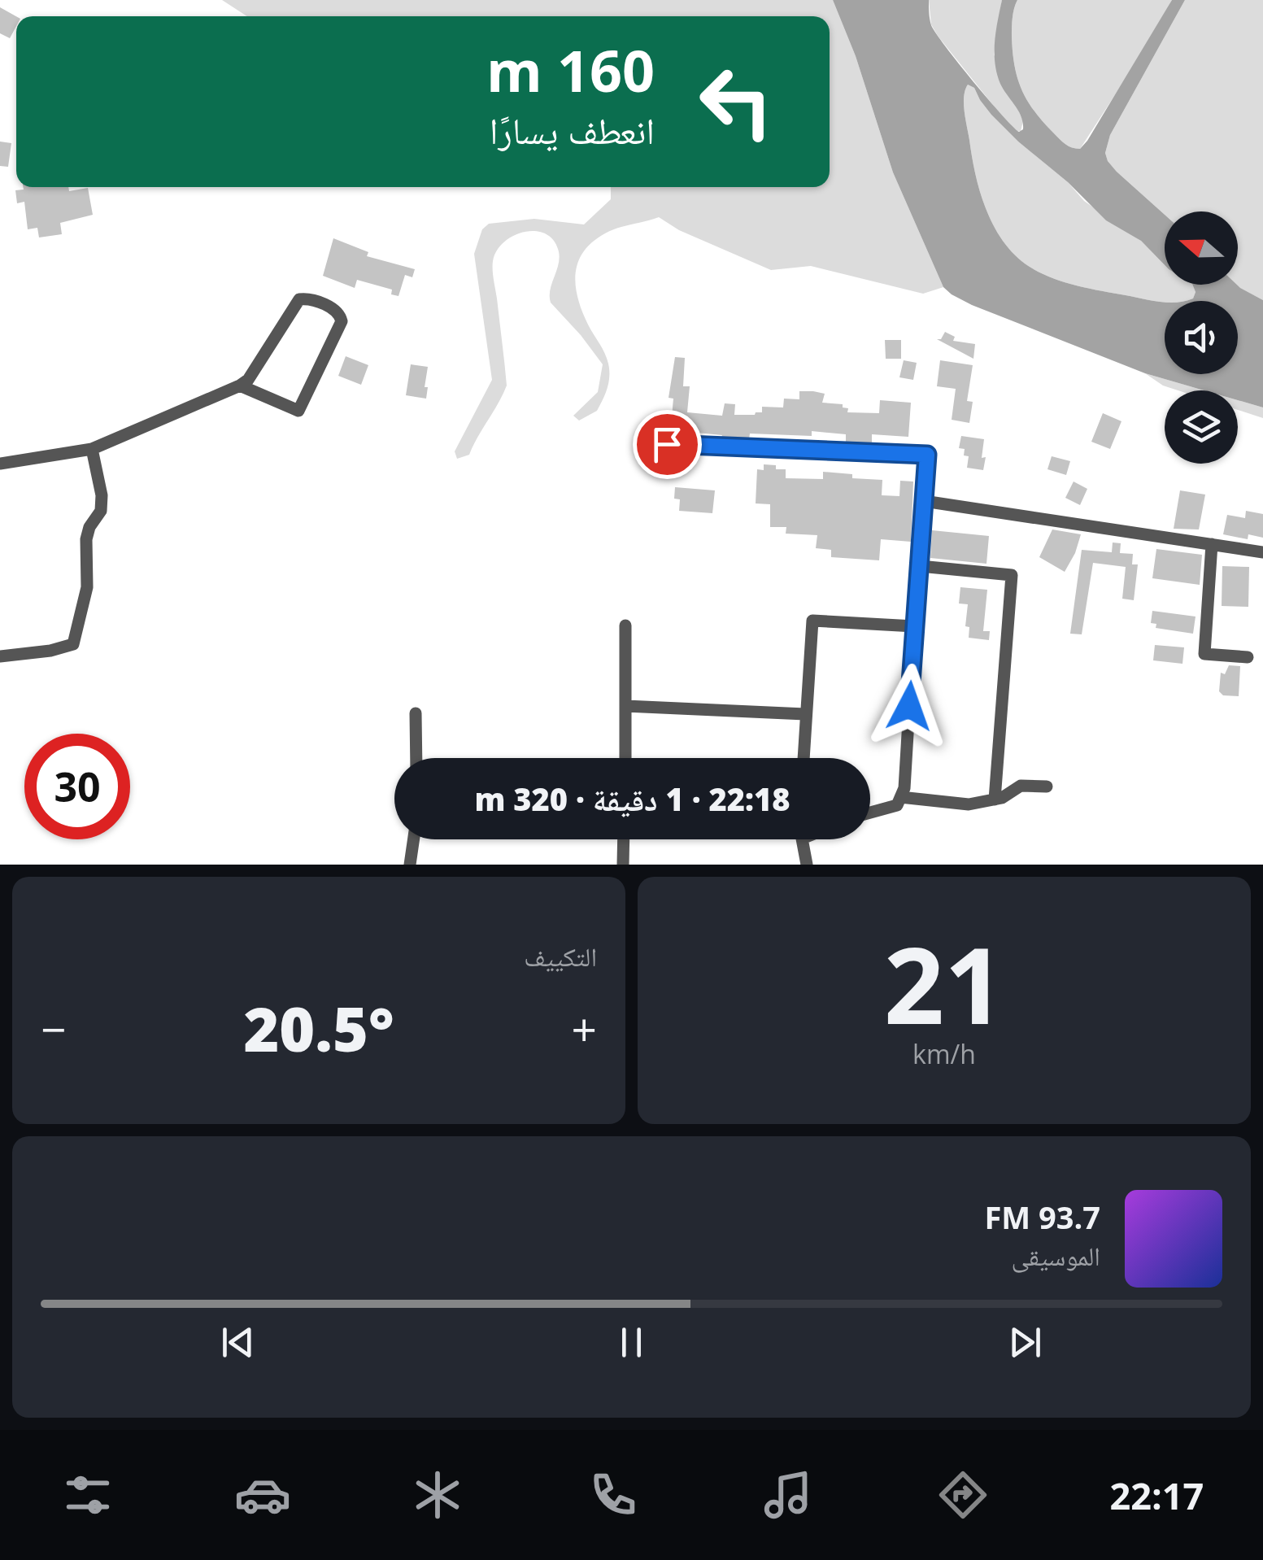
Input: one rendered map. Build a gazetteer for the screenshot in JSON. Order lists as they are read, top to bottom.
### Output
{
  "north": "left",
  "page": {
    "turn": ["160 m", "انعطف يسارًا"],
    "limit": "30",
    "trip": "22:18 · 1 دقيقة · 320 m",
    "tile": [
      ["21", "km/h"],
      "التكييف"
    ],
    "heat": ["−", "20.5°", "+"],
    "song": ["93.7 FM", "الموسيقى"],
    "tabs": "22:17"
  }
}
